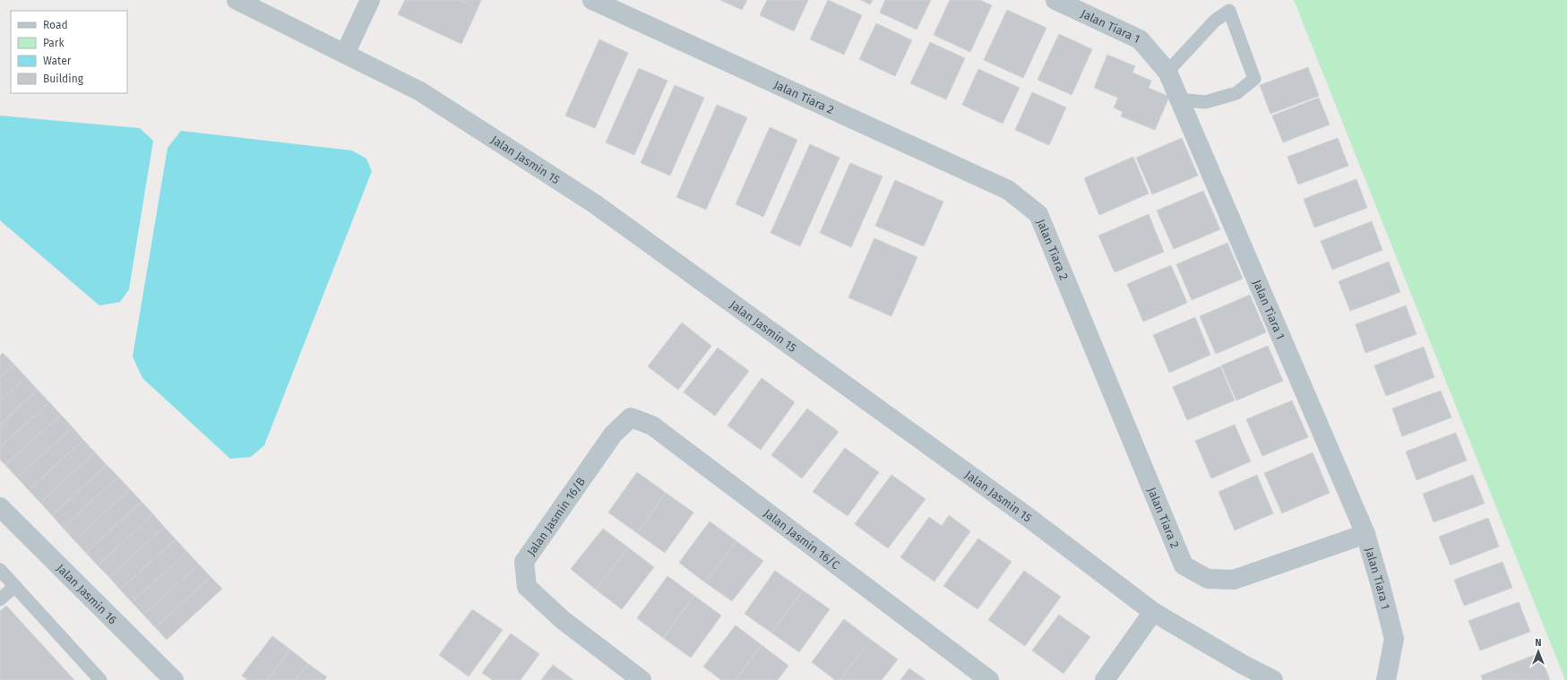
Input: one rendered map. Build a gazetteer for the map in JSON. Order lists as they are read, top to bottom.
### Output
{
  "streets": {
    "street": [
      "Jalan Tiara 1",
      "Jalan Tiara 2",
      "Jalan Jasmin 15",
      "Jalan Jasmin 16/B",
      "Jalan Jasmin 16/C",
      "Jalan Jasmin 16"
    ]
  },
  "crossings": [
    ["Jalan Tiara 1", "Jalan Tiara 2"],
    ["Jalan Jasmin 16/B", "Jalan Jasmin 16/C"]
  ],
  "legend": [
    "Road",
    "Park",
    "Water",
    "Building"
  ],
  "north": "top"
}
